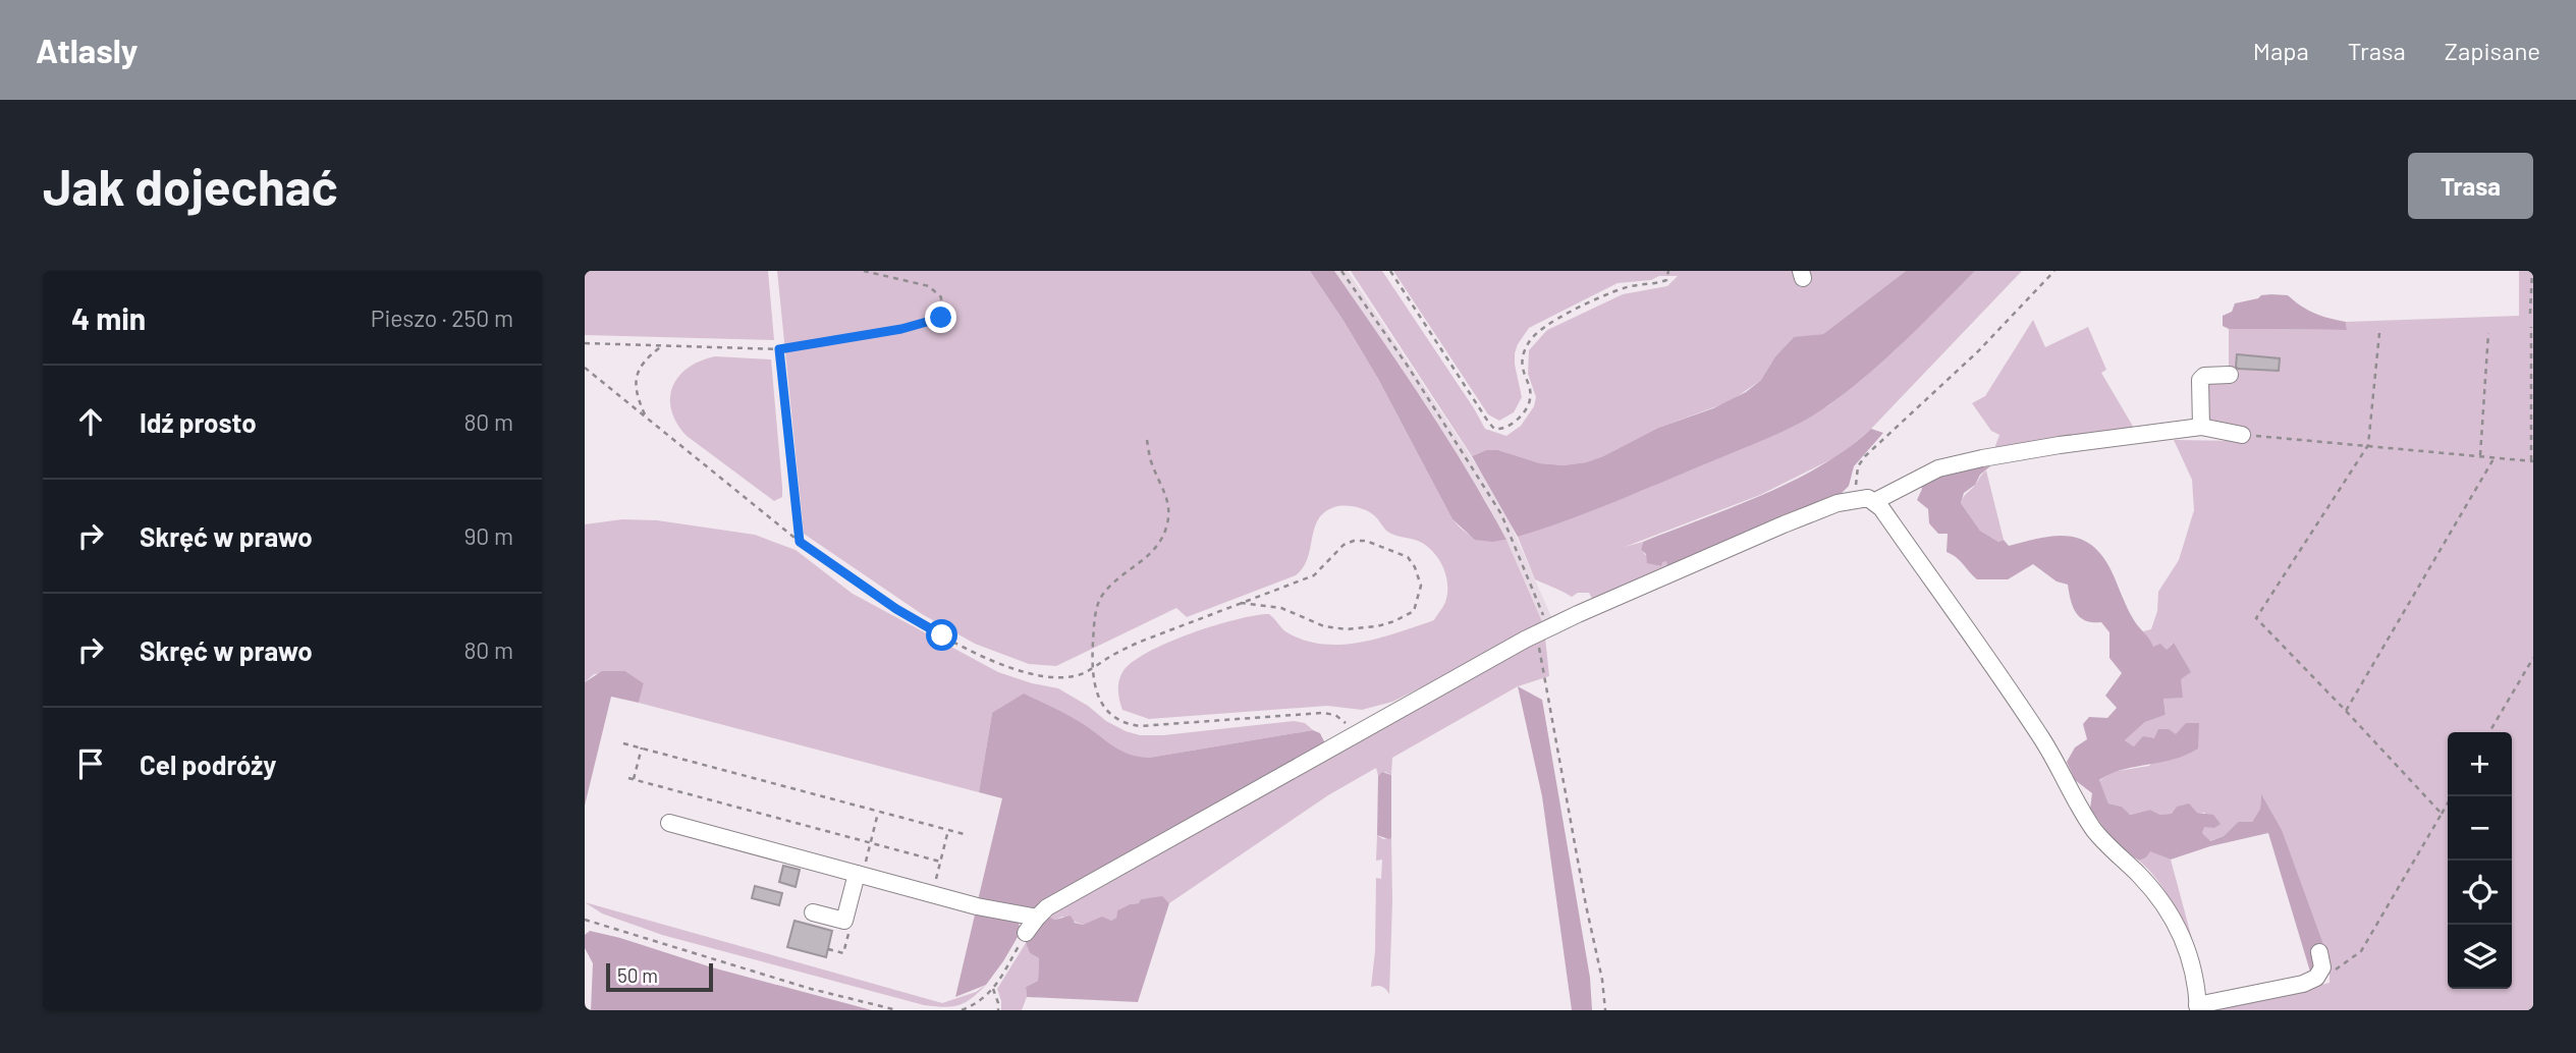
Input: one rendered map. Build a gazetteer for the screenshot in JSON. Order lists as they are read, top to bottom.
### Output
{
  "scale_bar": "50 m",
  "page": {
    "header": "Atlasly",
    "nav": ["Mapa", "Trasa", "Zapisane"],
    "buttons": "Trasa",
    "title": "Jak dojechać",
    "heading": ["4 min", "Pieszo · 250 m"],
    "list": [
      ["Idź prosto", "80 m"],
      ["Skręć w prawo", "90 m"],
      ["Skręć w prawo", "80 m"],
      "Cel podróży"
    ],
    "map_buttons": ["+", "−"],
    "scale": "50 m"
  }
}
